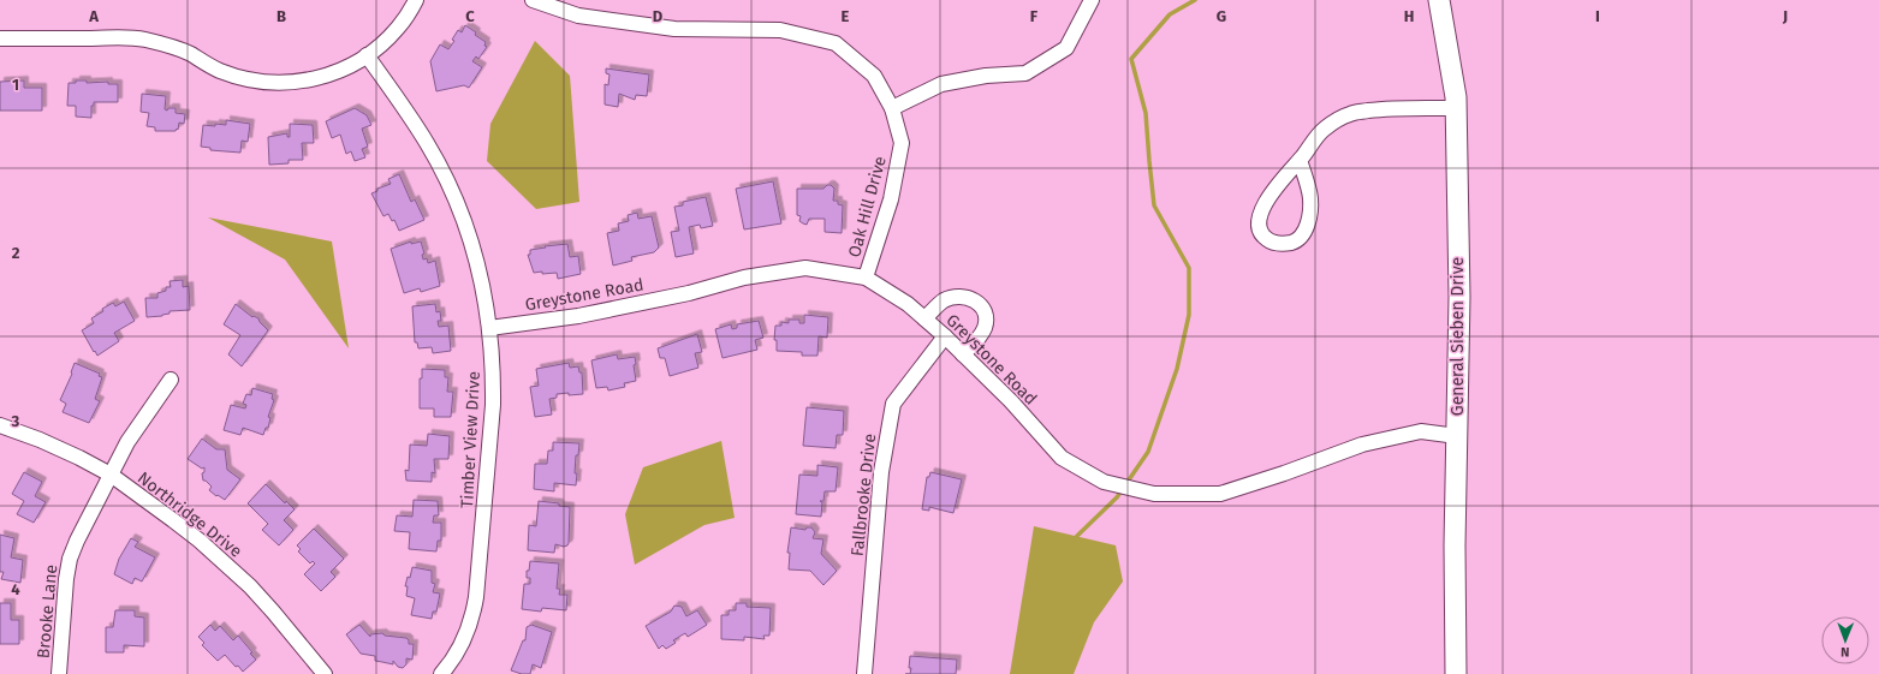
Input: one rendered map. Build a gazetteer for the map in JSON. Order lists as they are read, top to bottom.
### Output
{
  "streets": {
    "street": [
      "Oak Hill Drive",
      "Greystone Road",
      "General Sieben Drive",
      "Timber View Drive",
      "Fallbrooke Drive",
      "Northridge Drive",
      "Brooke Lane"
    ]
  },
  "crossings": [
    ["Oak Hill Drive", "Greystone Road"],
    ["Greystone Road", "General Sieben Drive"],
    ["Greystone Road", "Timber View Drive"],
    ["Greystone Road", "Fallbrooke Drive"],
    ["Northridge Drive", "Brooke Lane"]
  ],
  "north": "bottom",
  "grid": {
    "columns": [
      "A",
      "B",
      "C",
      "D",
      "E",
      "F",
      "G",
      "H",
      "I",
      "J"
    ],
    "rows": [
      "1",
      "2",
      "3",
      "4"
    ]
  }
}
